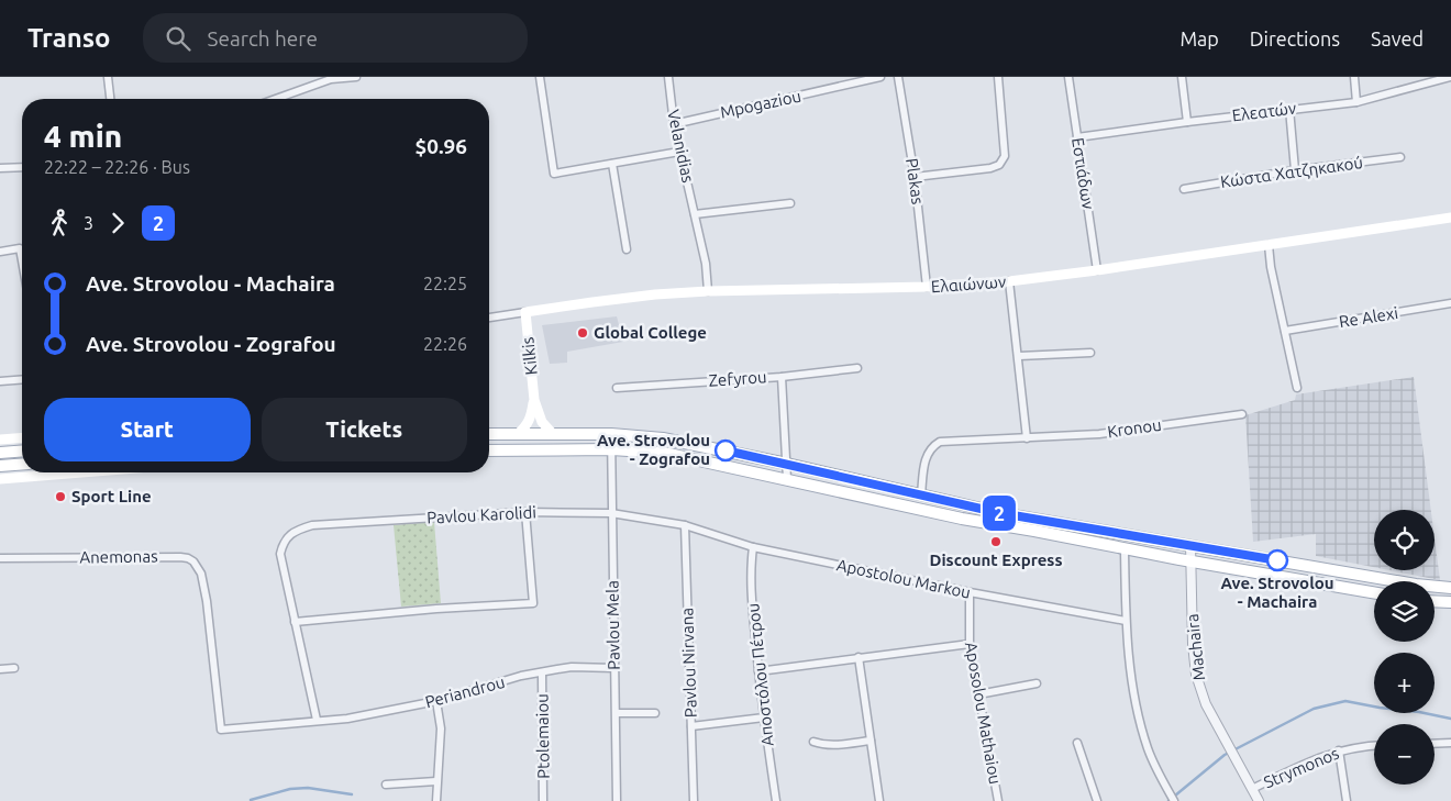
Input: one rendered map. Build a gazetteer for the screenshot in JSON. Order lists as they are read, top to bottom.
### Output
{
  "streets": {
    "main road": ["Ελαιώνων", "Kilkis"],
    "street": [
      "Mpogaziou",
      "Ελεατών",
      "Velanidias",
      "Κώστα Χατζηκακού",
      "Εστιάδων",
      "Plakas",
      "Re Alexi",
      "Zefyrou",
      "Kronou",
      "Pavlou Karolidi",
      "Anemonas",
      "Apostolou Markou",
      "Pavlou Mela",
      "Machaira",
      "Pavlou Nirvana",
      "Αποστόλου Πέτρου",
      "Periandrou",
      "Aposolou Mathaiou",
      "Ptolemaiou",
      "Strymonos"
    ]
  },
  "crossings": [
    ["Mpogaziou", "Velanidias"],
    ["Ελεατών", "Εστιάδων"],
    ["Velanidias", "Ελαιώνων"],
    ["Εστιάδων", "Ελαιώνων"],
    ["Plakas", "Ελαιώνων"],
    ["Ελαιώνων", "Kilkis"],
    ["Pavlou Karolidi", "Apostolou Markou"],
    ["Pavlou Karolidi", "Pavlou Mela"],
    ["Pavlou Karolidi", "Pavlou Nirvana"],
    ["Anemonas", "Periandrou"],
    ["Apostolou Markou", "Pavlou Nirvana"],
    ["Apostolou Markou", "Αποστόλου Πέτρου"],
    ["Apostolou Markou", "Aposolou Mathaiou"],
    ["Pavlou Mela", "Periandrou"],
    ["Machaira", "Strymonos"],
    ["Periandrou", "Ptolemaiou"]
  ],
  "places": [
    "Global College",
    "Ave. Strovolou - Zografou",
    "Sport Line",
    "Discount Express",
    "Ave. Strovolou - Machaira"
  ],
  "lines": ["bus line 2"],
  "page": {
    "header": "Transo",
    "search": "Search here",
    "nav": ["Map", "Directions", "Saved"],
    "on_map": "2",
    "heading": ["4 min", "22:22 – 22:26 · Bus", "$0.96"],
    "legs": ["3", "2"],
    "list": [
      {
        "name": "Ave. Strovolou - Machaira",
        "value": "22:25"
      },
      {
        "name": "Ave. Strovolou - Zografou",
        "value": "22:26"
      }
    ],
    "buttons": ["Start", "Tickets"],
    "map_buttons": ["+", "−"]
  }
}
